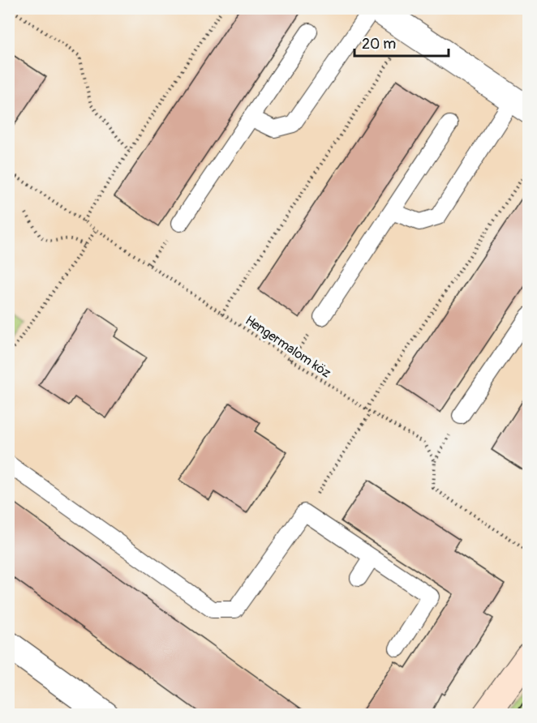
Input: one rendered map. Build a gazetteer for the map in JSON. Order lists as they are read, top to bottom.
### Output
{
  "streets": {
    "path": ["Hengermalom köz"]
  },
  "scale_bar": "20 m"
}
